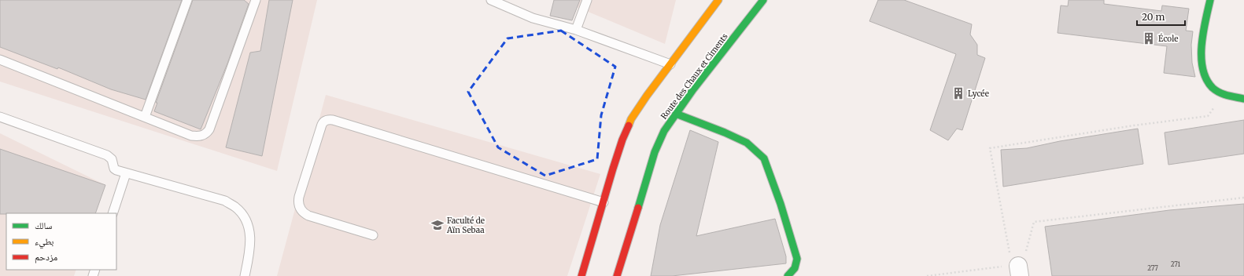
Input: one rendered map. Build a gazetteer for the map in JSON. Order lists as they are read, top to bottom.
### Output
{
  "streets": {
    "street": ["Route des Chaux et Ciments"]
  },
  "places": {
    "building": ["École", "Lycée"],
    "school or university": ["Faculté de Aïn Sebaa"]
  },
  "house_numbers": ["271", "277"],
  "legend": ["سالك", "بطيء", "مزدحم"],
  "scale_bar": "20 m"
}
